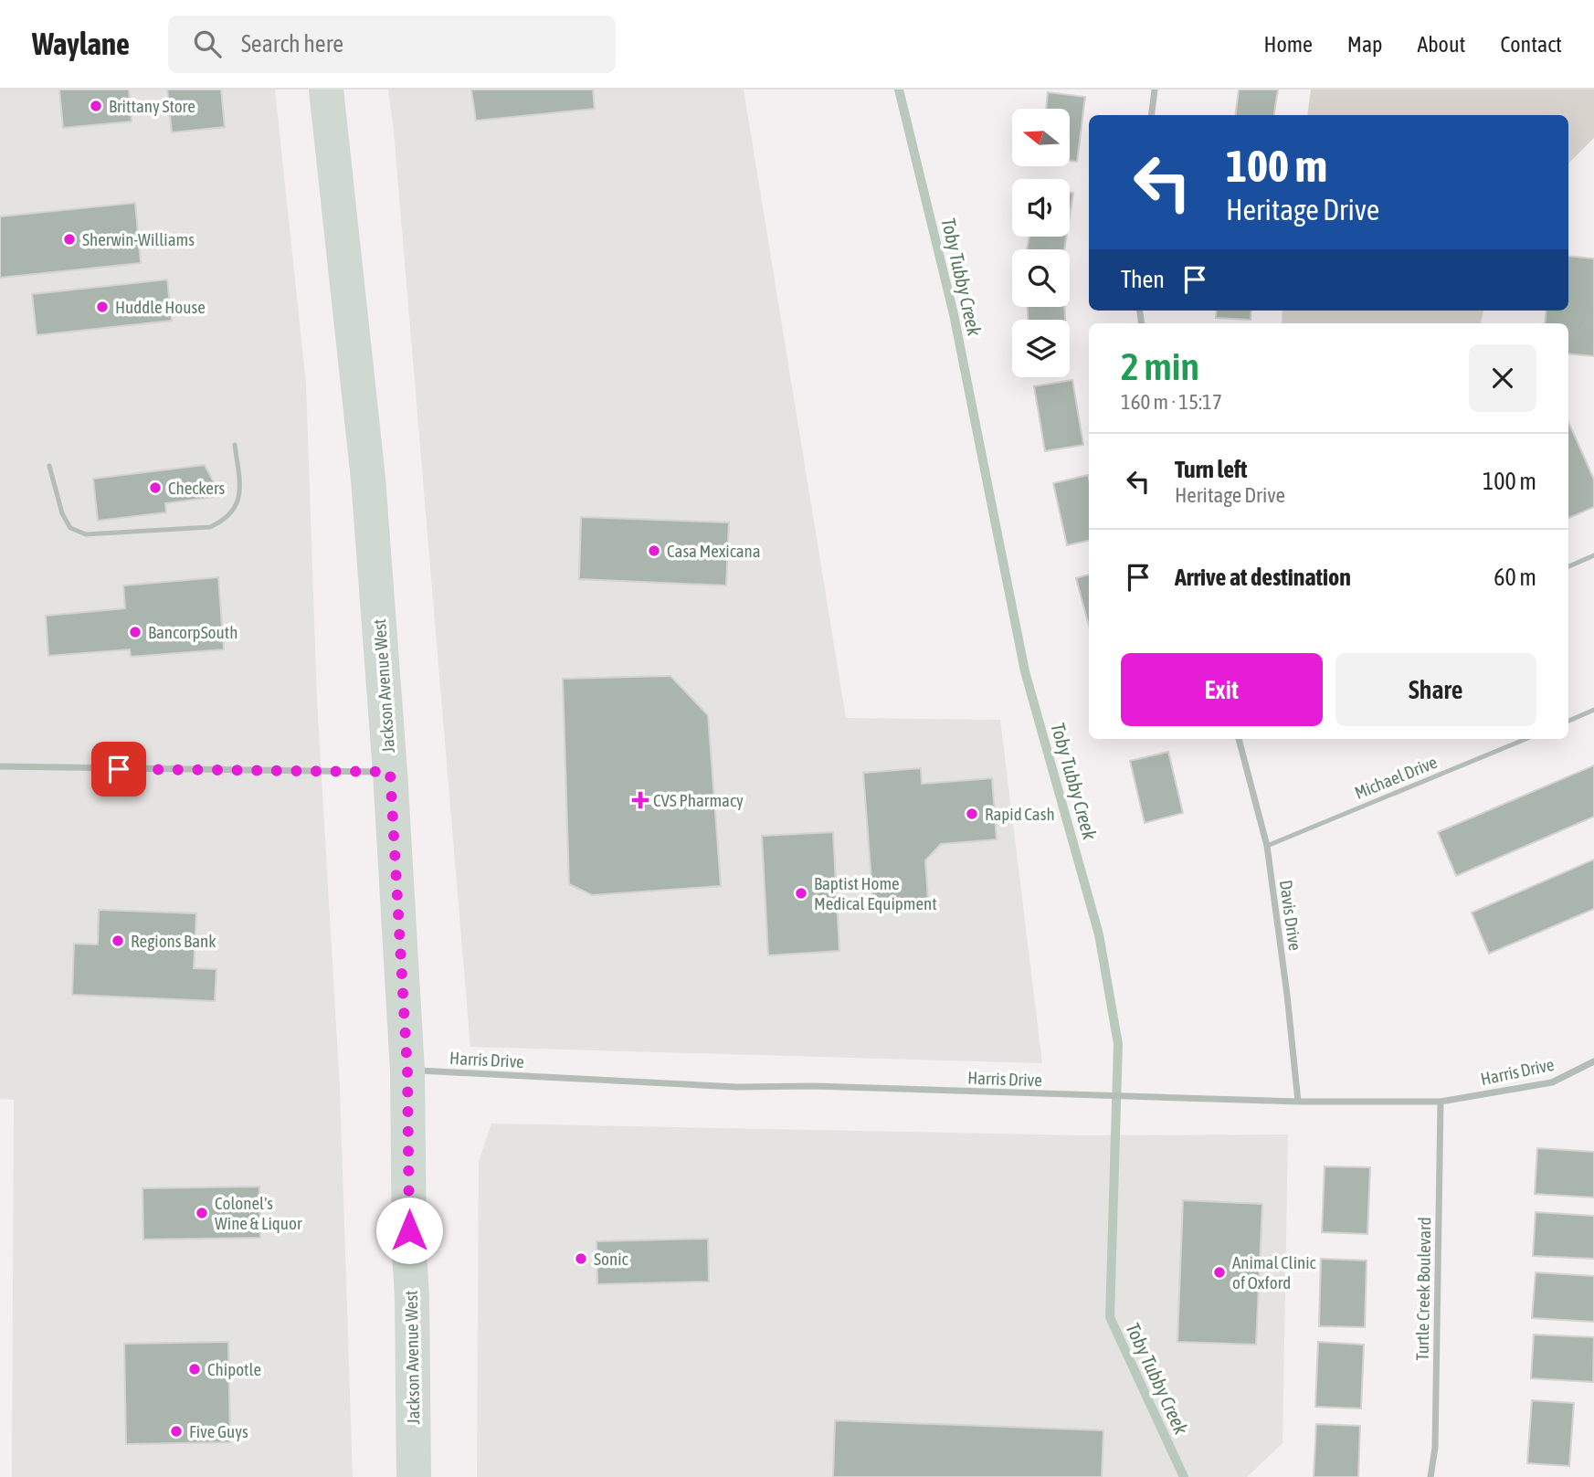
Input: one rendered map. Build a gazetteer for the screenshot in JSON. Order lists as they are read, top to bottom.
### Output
{
  "streets": {
    "main road": ["Jackson Avenue West"],
    "street": ["Davis Drive", "Harris Drive", "Turtle Creek Boulevard"],
    "lane": ["Michael Drive"]
  },
  "crossings": [
    ["Jackson Avenue West", "Harris Drive"],
    ["Michael Drive", "Davis Drive"],
    ["Davis Drive", "Harris Drive"],
    ["Harris Drive", "Turtle Creek Boulevard"]
  ],
  "water": ["Toby Tubby Creek"],
  "places": {
    "other": [
      "Brittany Store",
      "Sherwin-Williams",
      "Huddle House",
      "Checkers",
      "Casa Mexicana",
      "BancorpSouth",
      "Rapid Cash",
      "Baptist Home Medical Equipment",
      "Regions Bank",
      "Colonel's Wine & Liquor",
      "Sonic",
      "Animal Clinic of Oxford",
      "Chipotle",
      "Five Guys"
    ],
    "health": ["CVS Pharmacy"]
  },
  "north": "left",
  "page": {
    "header": "Waylane",
    "search": "Search here",
    "nav": [
      "Home",
      "Map",
      "About",
      "Contact"
    ],
    "turn": ["100 m", "Heritage Drive"],
    "then": "Then",
    "heading": ["2 min", "160 m · 15:17"],
    "list": [
      {
        "name": "Turn left",
        "note": "Heritage Drive",
        "value": "100 m"
      },
      {
        "name": "Arrive at destination",
        "value": "60 m"
      }
    ],
    "buttons": ["Exit", "Share"]
  }
}
